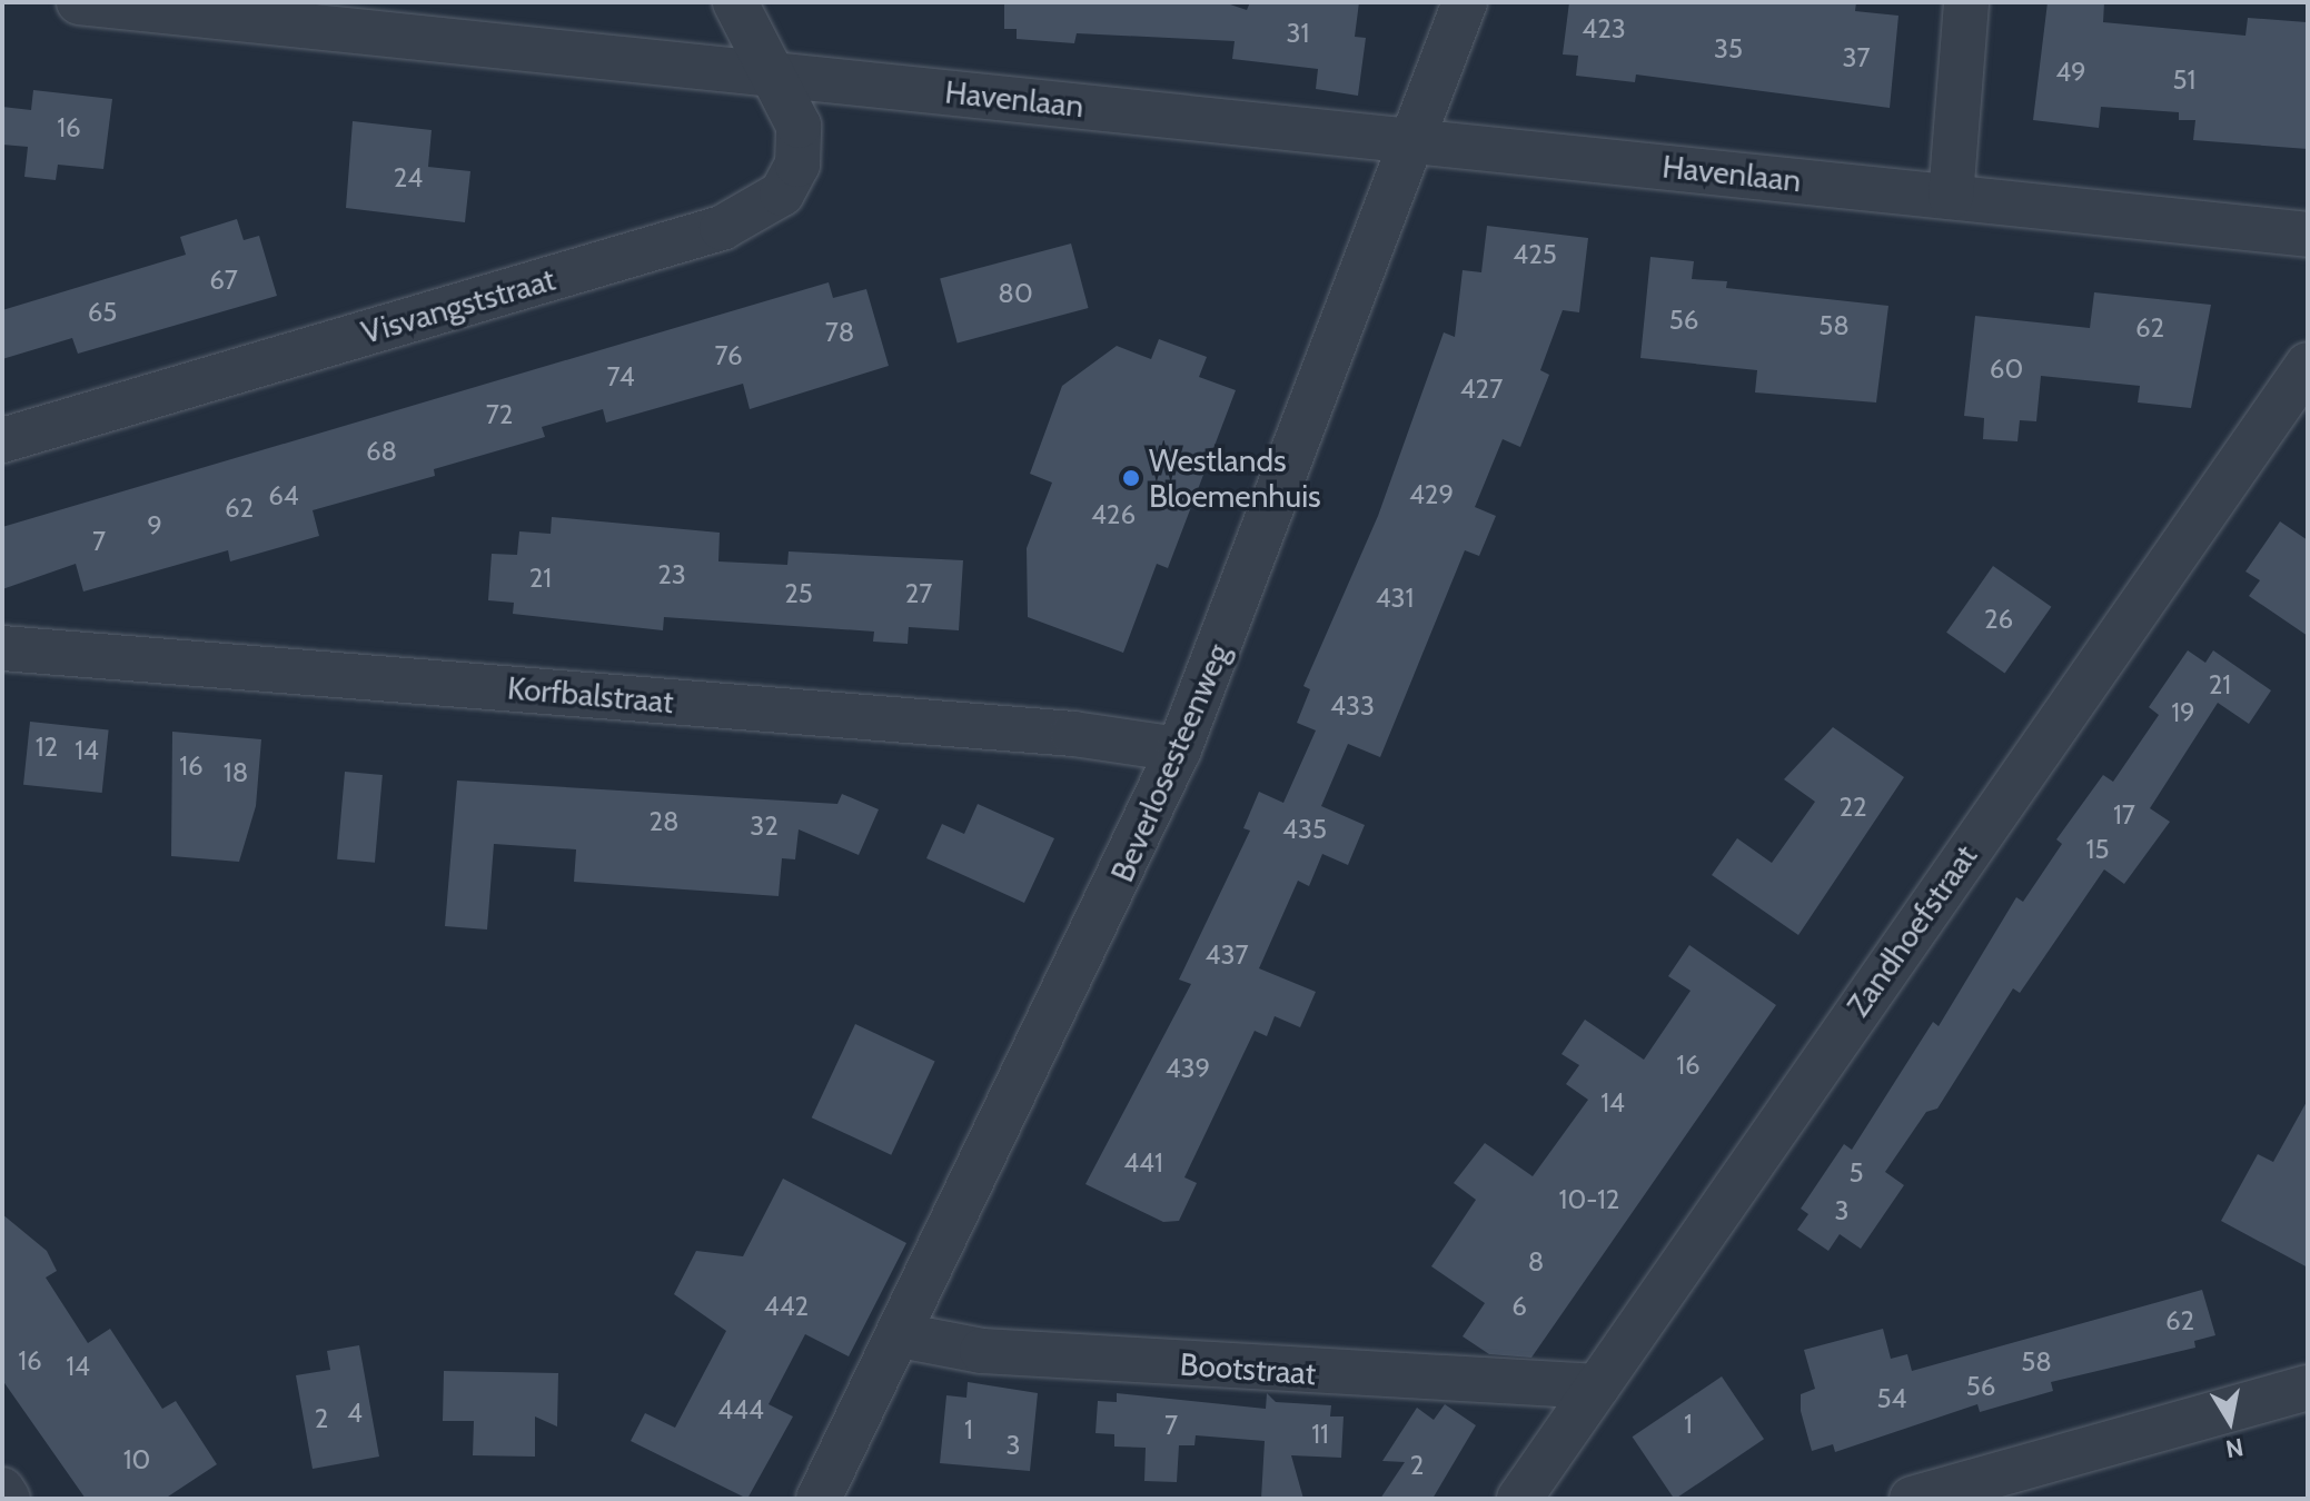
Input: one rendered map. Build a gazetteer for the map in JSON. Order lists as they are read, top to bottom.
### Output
{
  "streets": {
    "street": [
      "Havenlaan",
      "Visvangststraat",
      "Korfbalstraat",
      "Beverlosesteenweg",
      "Zandhoefstraat",
      "Bootstraat"
    ]
  },
  "crossings": [
    ["Havenlaan", "Visvangststraat"],
    ["Havenlaan", "Beverlosesteenweg"],
    ["Korfbalstraat", "Beverlosesteenweg"],
    ["Beverlosesteenweg", "Bootstraat"],
    ["Zandhoefstraat", "Bootstraat"]
  ],
  "places": ["Westlands Bloemenhuis"],
  "house_numbers": [
    "423",
    "31",
    "35",
    "37",
    "49",
    "51",
    "16",
    "24",
    "425",
    "67",
    "80",
    "65",
    "56",
    "58",
    "62",
    "78",
    "76",
    "60",
    "74",
    "427",
    "72",
    "68",
    "429",
    "64",
    "62",
    "426",
    "9",
    "7",
    "23",
    "21",
    "25",
    "27",
    "431",
    "26",
    "21",
    "433",
    "19",
    "12",
    "14",
    "16",
    "18",
    "22",
    "17",
    "28",
    "32",
    "435",
    "15",
    "437",
    "16",
    "439",
    "14",
    "441",
    "5",
    "10-12",
    "3",
    "8",
    "442",
    "6",
    "62",
    "16",
    "58",
    "14",
    "56",
    "54",
    "444",
    "4",
    "2",
    "1",
    "7",
    "1",
    "11",
    "3",
    "10",
    "2"
  ],
  "north": "bottom"
}
